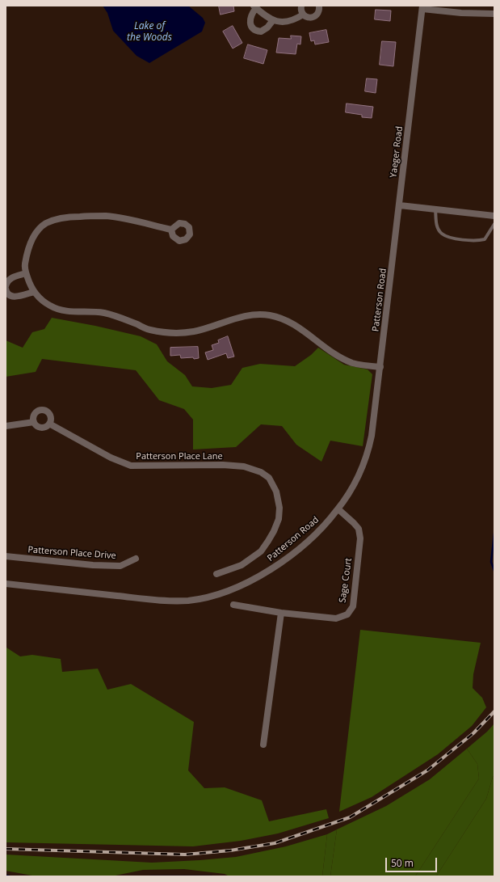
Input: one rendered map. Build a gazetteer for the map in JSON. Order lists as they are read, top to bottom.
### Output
{
  "streets": {
    "street": [
      "Yaeger Road",
      "Patterson Road",
      "Patterson Place Lane",
      "Patterson Place Drive",
      "Sage Court"
    ]
  },
  "crossings": [
    ["Yaeger Road", "Patterson Road"],
    ["Patterson Road", "Sage Court"]
  ],
  "water": ["Lake of the Woods"],
  "scale_bar": "50 m"
}
